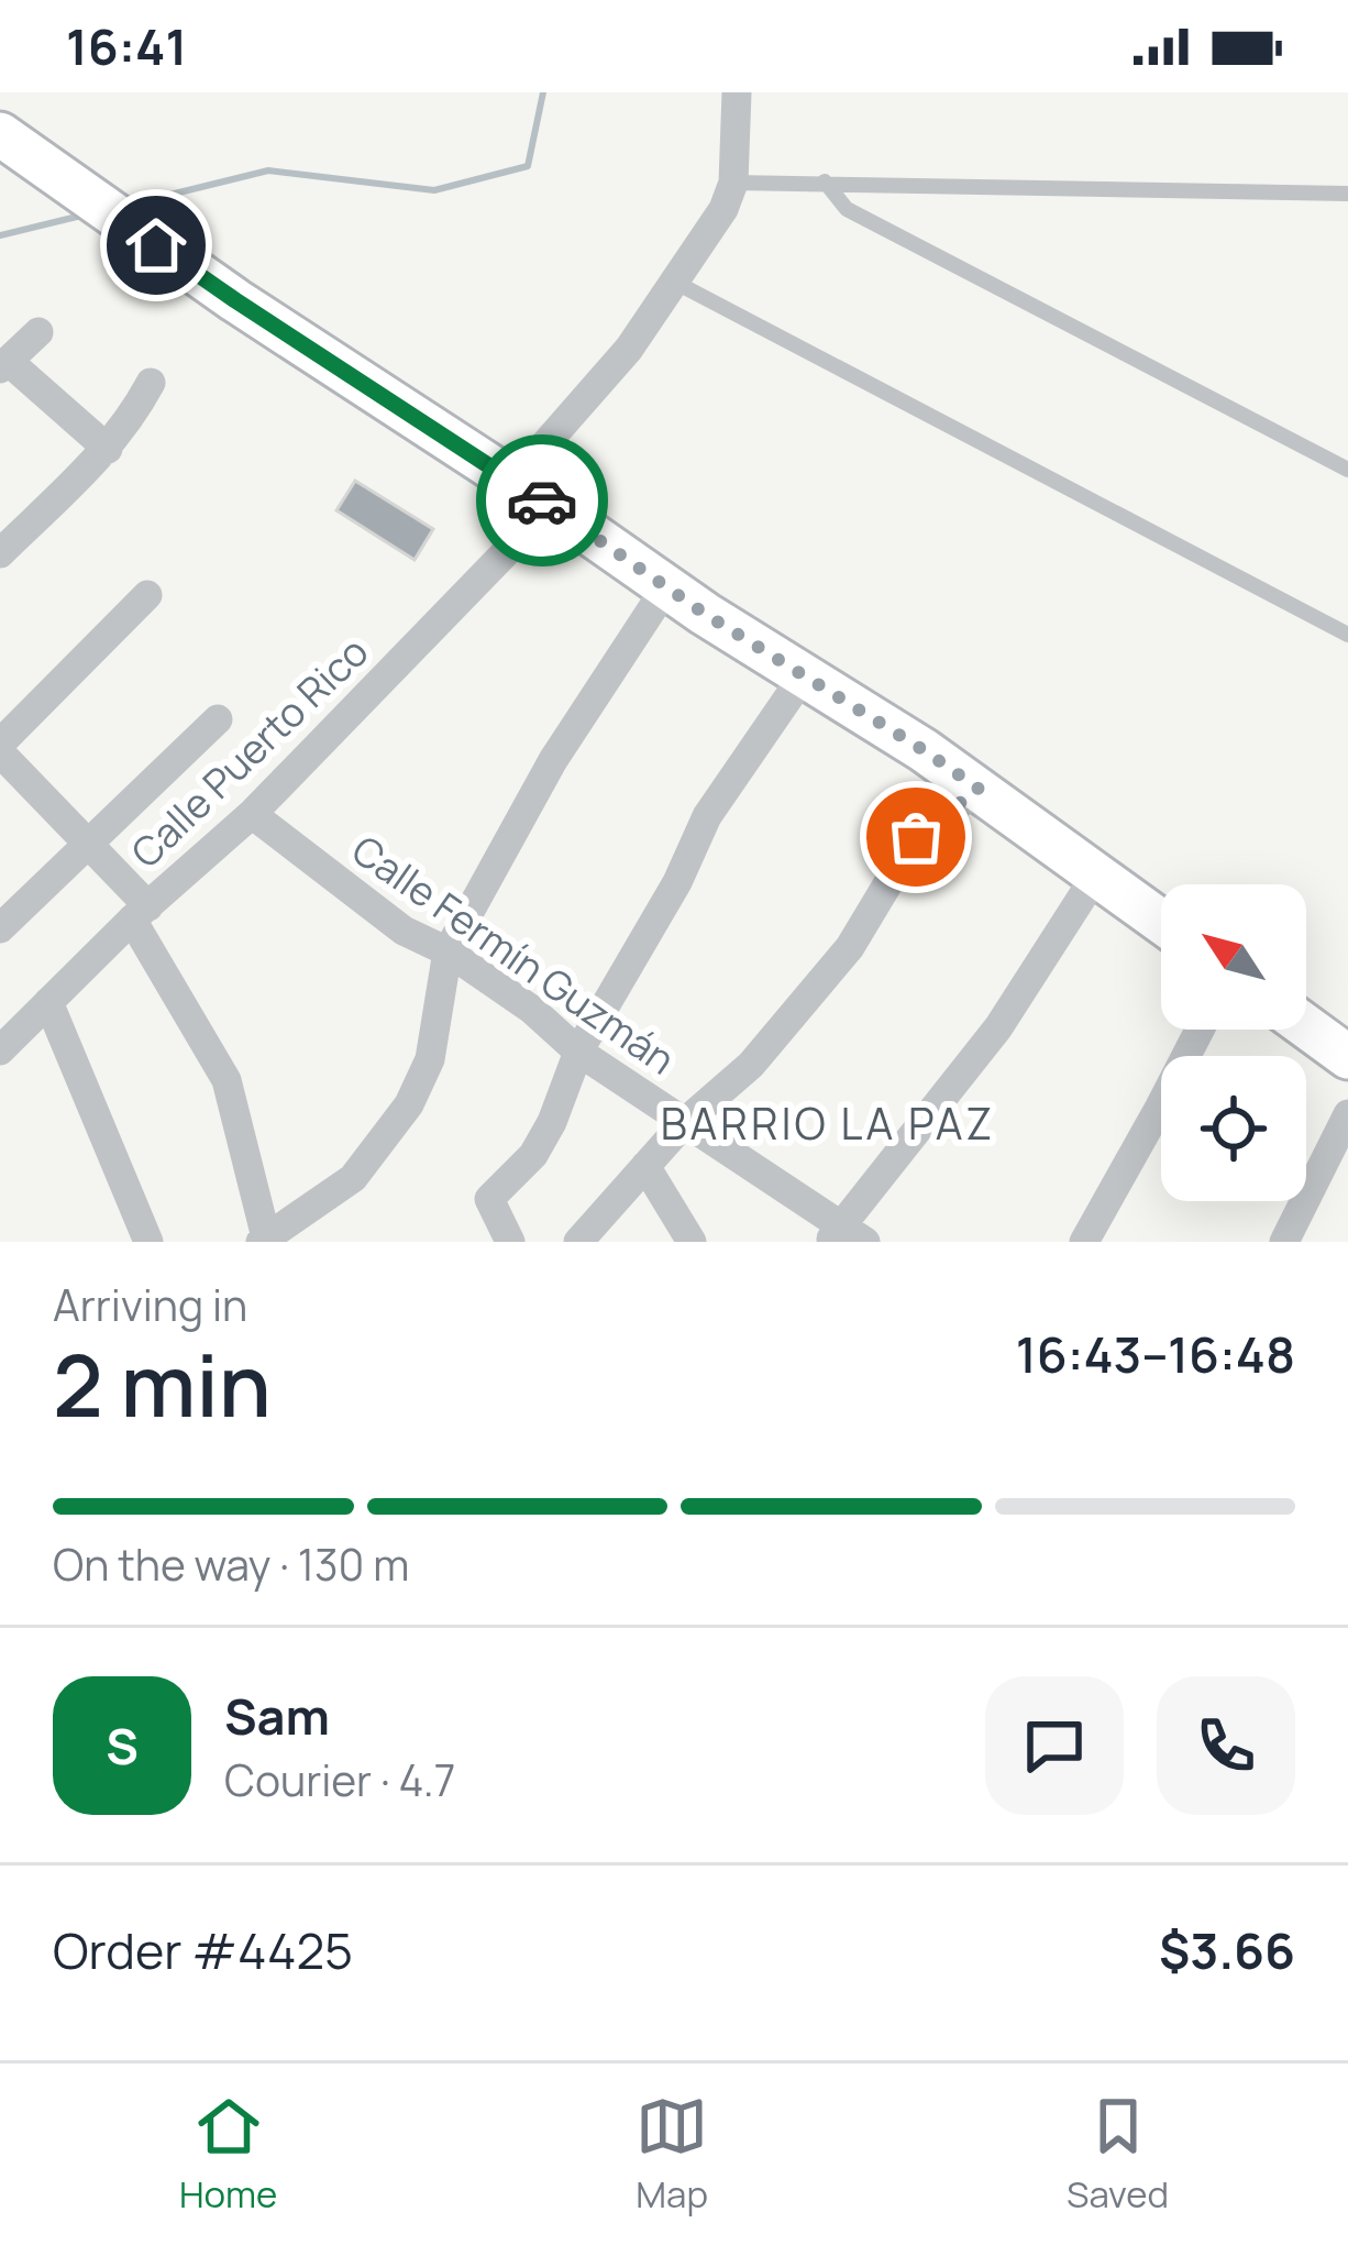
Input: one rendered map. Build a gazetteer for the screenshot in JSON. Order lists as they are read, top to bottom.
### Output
{
  "streets": {
    "street": ["Calle Puerto Rico", "Calle Fermín Guzmán"]
  },
  "crossings": [
    ["Calle Puerto Rico", "Calle Fermín Guzmán"]
  ],
  "districts": ["BARRIO LA PAZ"],
  "north": "top left",
  "page": {
    "status": "16:41",
    "heading": ["2 min", "Arriving in", "16:43–16:48"],
    "panel": [
      "Sam",
      "Courier · 4.7",
      "Order #4425",
      "$3.66"
    ],
    "bar": "On the way · 130 m",
    "round": "S",
    "tabs": ["Home", "Map", "Saved"]
  }
}
